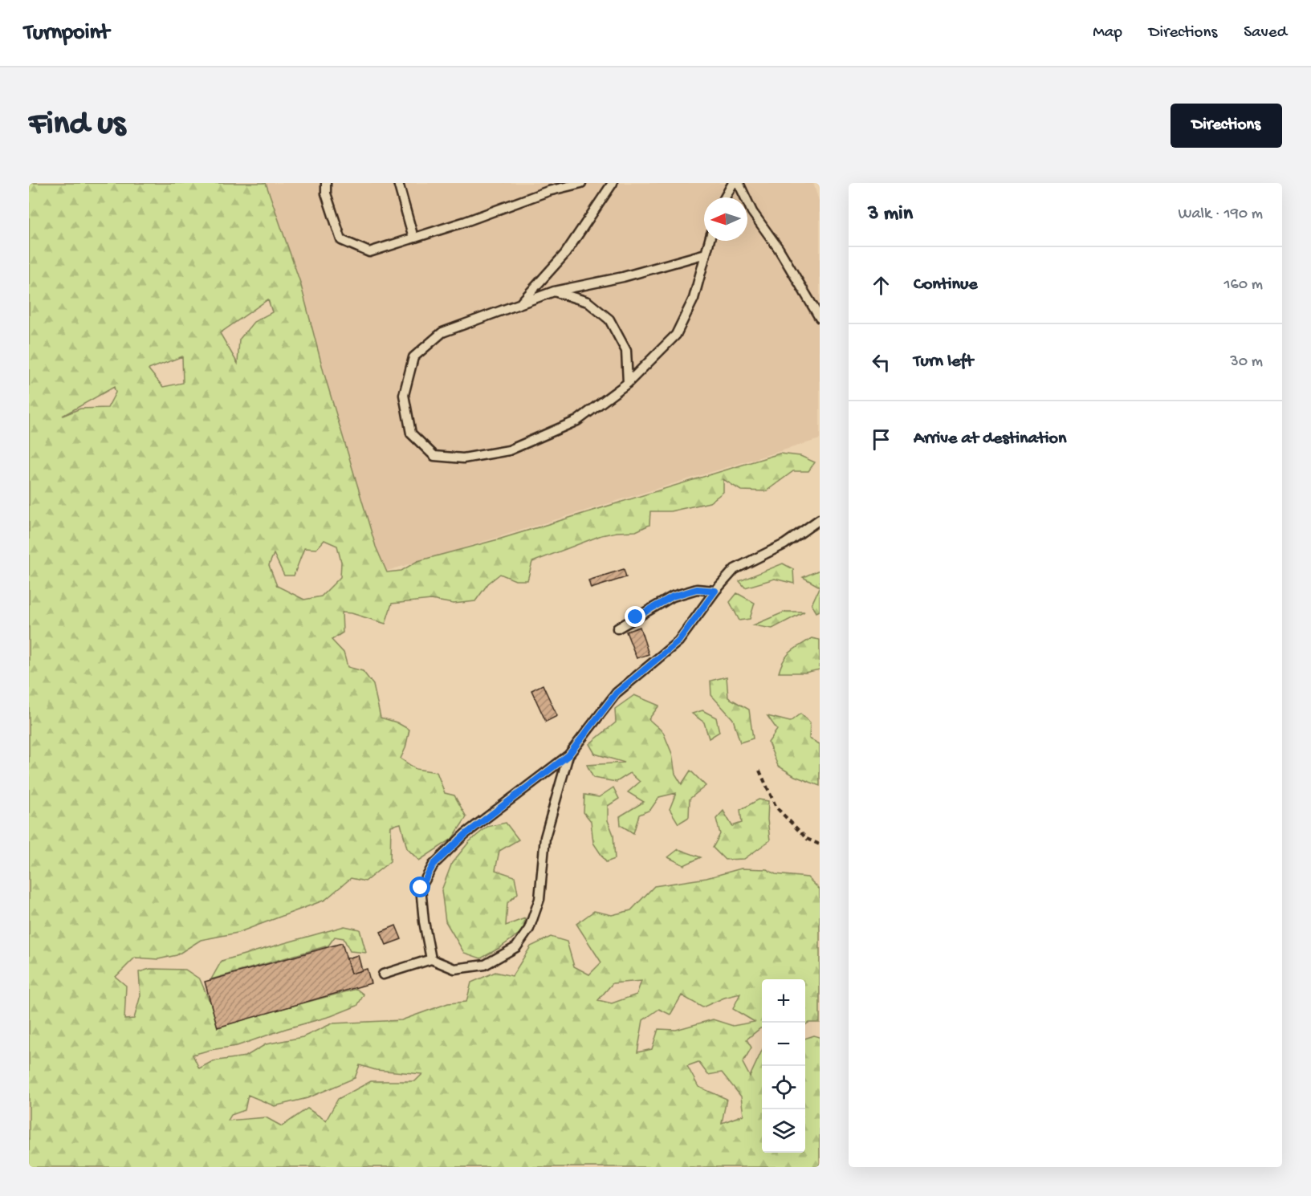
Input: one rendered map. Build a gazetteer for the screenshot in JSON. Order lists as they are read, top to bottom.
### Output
{
  "north": "left",
  "page": {
    "header": "Turnpoint",
    "nav": ["Map", "Directions", "Saved"],
    "buttons": "Directions",
    "title": "Find us",
    "heading": ["3 min", "Walk · 190 m"],
    "list": [
      ["Continue", "160 m"],
      ["Turn left", "30 m"],
      "Arrive at destination"
    ],
    "map_buttons": ["+", "−"]
  }
}
